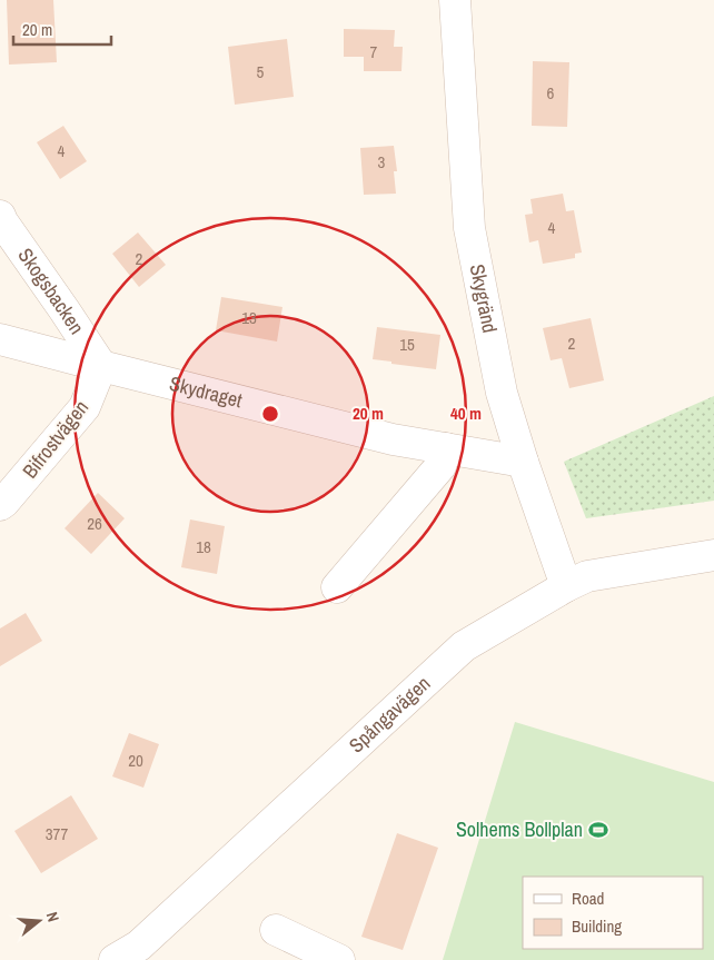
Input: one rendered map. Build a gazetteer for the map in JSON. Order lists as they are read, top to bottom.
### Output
{
  "streets": {
    "street": [
      "Skogsbacken",
      "Skygränd",
      "Skydraget",
      "Bifrostvägen",
      "Spångavägen"
    ]
  },
  "crossings": [
    ["Skogsbacken", "Skydraget"],
    ["Skogsbacken", "Bifrostvägen"],
    ["Skygränd", "Skydraget"],
    ["Skygränd", "Spångavägen"],
    ["Skydraget", "Bifrostvägen"]
  ],
  "places": {
    "sports": ["Solhems Bollplan"]
  },
  "house_numbers": [
    "7",
    "5",
    "6",
    "4",
    "3",
    "4",
    "2",
    "13",
    "2",
    "15",
    "26",
    "18",
    "20",
    "377"
  ],
  "legend": ["Road", "Building"],
  "scale_bar": "20 m",
  "north": "right",
  "rings": ["20 m", "40 m"]
}
